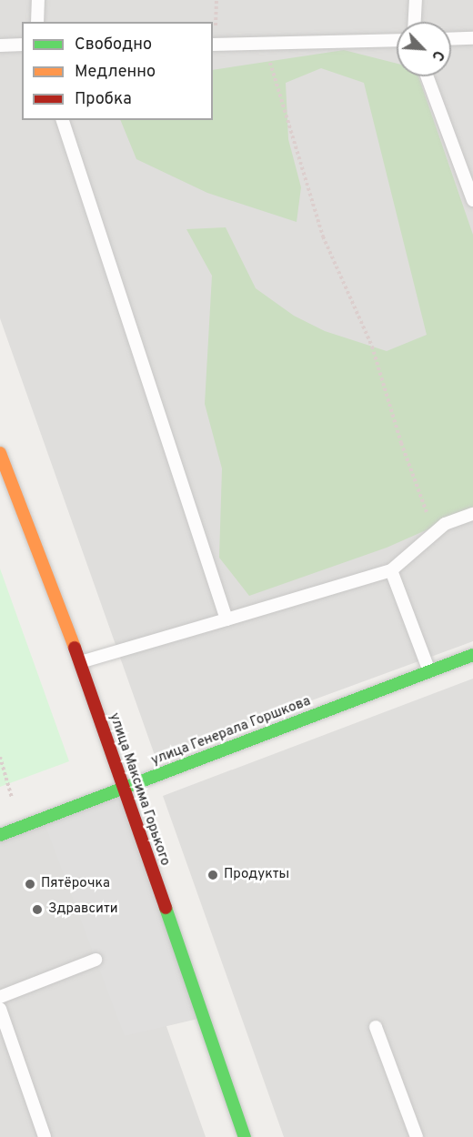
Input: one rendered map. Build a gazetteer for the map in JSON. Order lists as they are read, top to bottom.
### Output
{
  "streets": {
    "street": ["улица Генерала Горшкова", "улица Максима Горького"]
  },
  "crossings": [
    ["улица Генерала Горшкова", "улица Максима Горького"]
  ],
  "places": ["Продукты", "Пятёрочка", "Здравсити"],
  "legend": ["Свободно", "Медленно", "Пробка"],
  "north": "bottom right"
}
